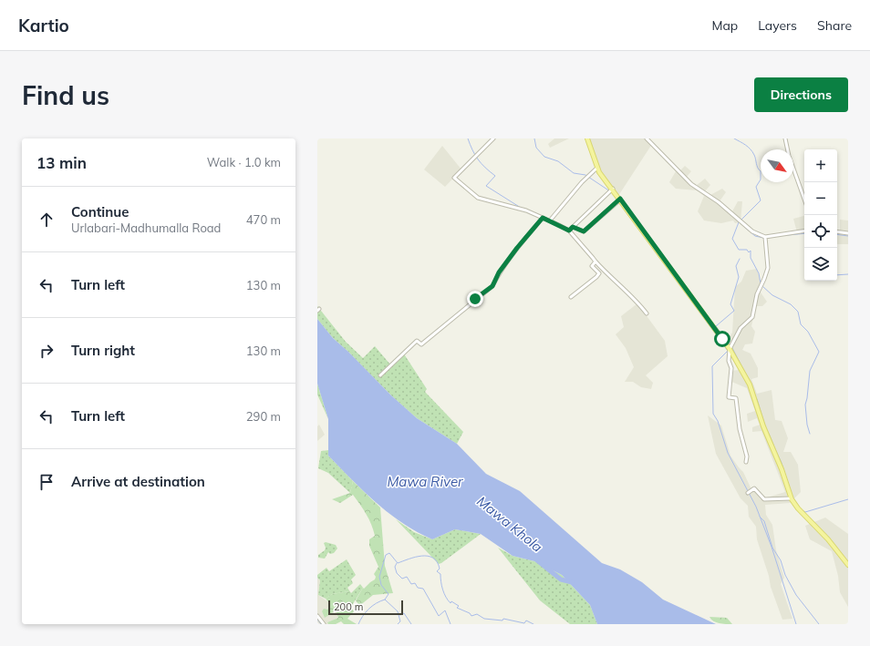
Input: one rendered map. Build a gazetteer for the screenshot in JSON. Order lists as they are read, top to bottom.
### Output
{
  "water": ["Mawa River", "Mawa Khola"],
  "scale_bar": "200 m",
  "north": "bottom right",
  "page": {
    "header": "Kartio",
    "nav": ["Map", "Layers", "Share"],
    "buttons": "Directions",
    "title": "Find us",
    "heading": ["13 min", "Walk · 1.0 km"],
    "map_buttons": ["+", "−"],
    "list": [
      ["Continue", "Urlabari-Madhumalla Road", "470 m"],
      ["Turn left", "130 m"],
      ["Turn right", "130 m"],
      ["Turn left", "290 m"],
      "Arrive at destination"
    ],
    "scale": "200 m"
  }
}
